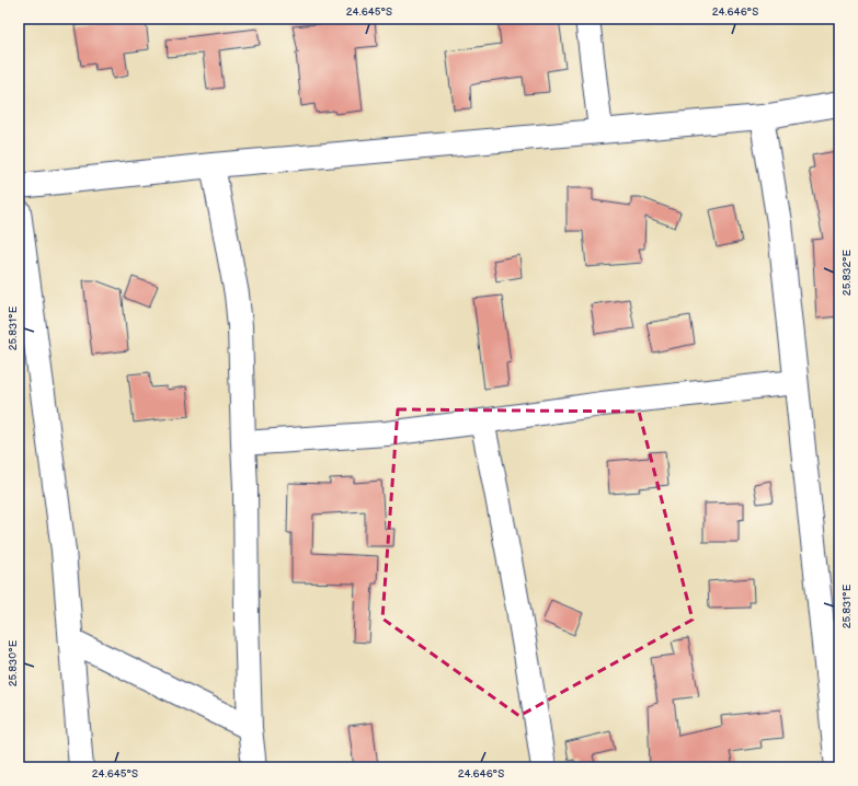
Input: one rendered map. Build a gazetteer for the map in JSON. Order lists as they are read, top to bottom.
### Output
{
  "coordinates": [
    "24.645°S",
    "24.646°S",
    "25.832°E",
    "25.831°E",
    "25.830°E"
  ]
}
